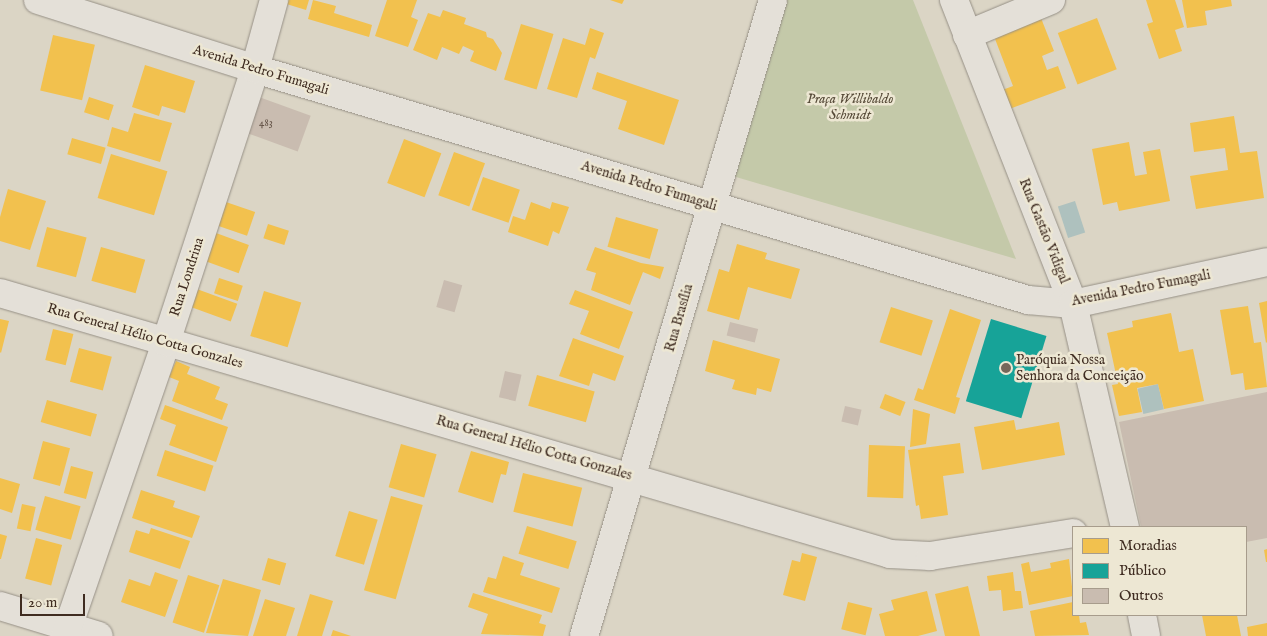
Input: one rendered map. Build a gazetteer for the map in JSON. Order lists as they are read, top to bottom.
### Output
{
  "streets": {
    "street": [
      "Avenida Pedro Fumagali",
      "Rua Gastão Vidigal",
      "Rua Londrina",
      "Rua Brasília",
      "Rua General Hélio Cotta Gonzales"
    ]
  },
  "crossings": [
    ["Avenida Pedro Fumagali", "Rua Gastão Vidigal"],
    ["Avenida Pedro Fumagali", "Rua Londrina"],
    ["Avenida Pedro Fumagali", "Rua Brasília"],
    ["Rua Londrina", "Rua General Hélio Cotta Gonzales"],
    ["Rua Brasília", "Rua General Hélio Cotta Gonzales"]
  ],
  "parks": ["Praça Willibaldo Schmidt"],
  "places": ["Paróquia Nossa Senhora da Conceição"],
  "house_numbers": ["483"],
  "legend": ["Moradias", "Público", "Outros"],
  "scale_bar": "20 m"
}
